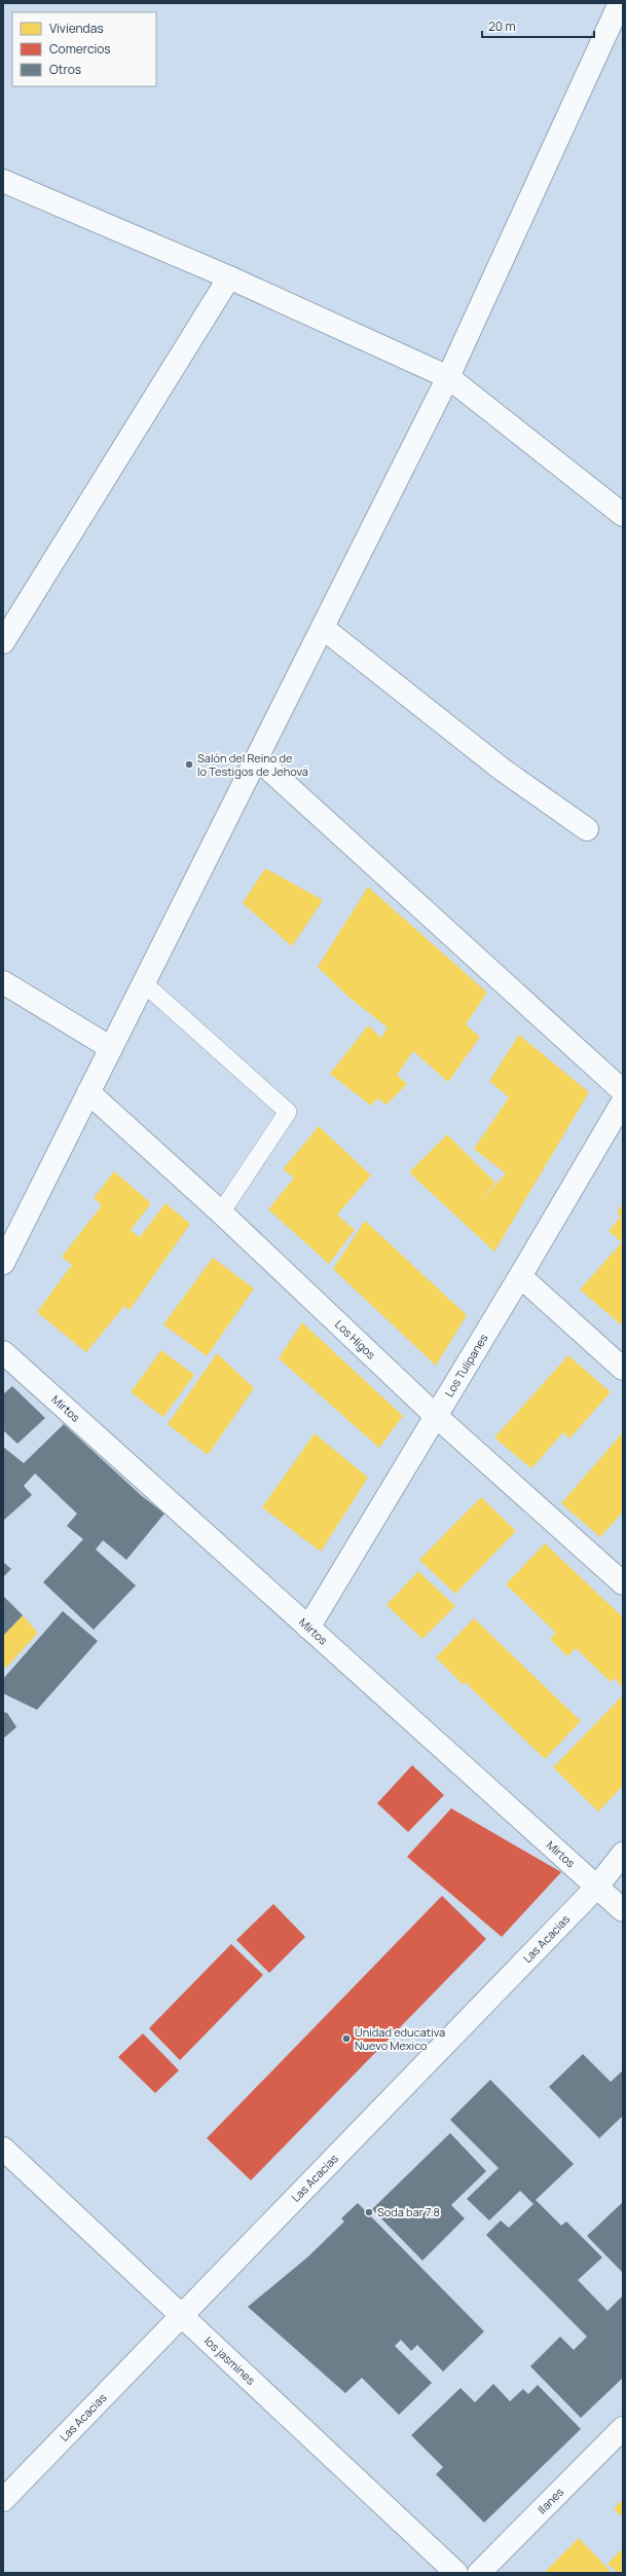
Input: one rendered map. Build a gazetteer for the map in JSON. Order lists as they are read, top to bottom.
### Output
{
  "streets": {
    "street": [
      "Los Higos",
      "Los Tulipanes",
      "Mirtos",
      "Las Acacias",
      "los jasmines",
      "Ilanes"
    ]
  },
  "crossings": [
    ["Los Higos", "Los Tulipanes"],
    ["Los Tulipanes", "Mirtos"],
    ["Mirtos", "Las Acacias"],
    ["Las Acacias", "los jasmines"]
  ],
  "places": ["Salón del Reino de lo Testigos de Jehová", "Unidad educativa Nuevo Mexico", "Soda bar 7.8"],
  "legend": ["Viviendas", "Comercios", "Otros"],
  "scale_bar": "20 m"
}
